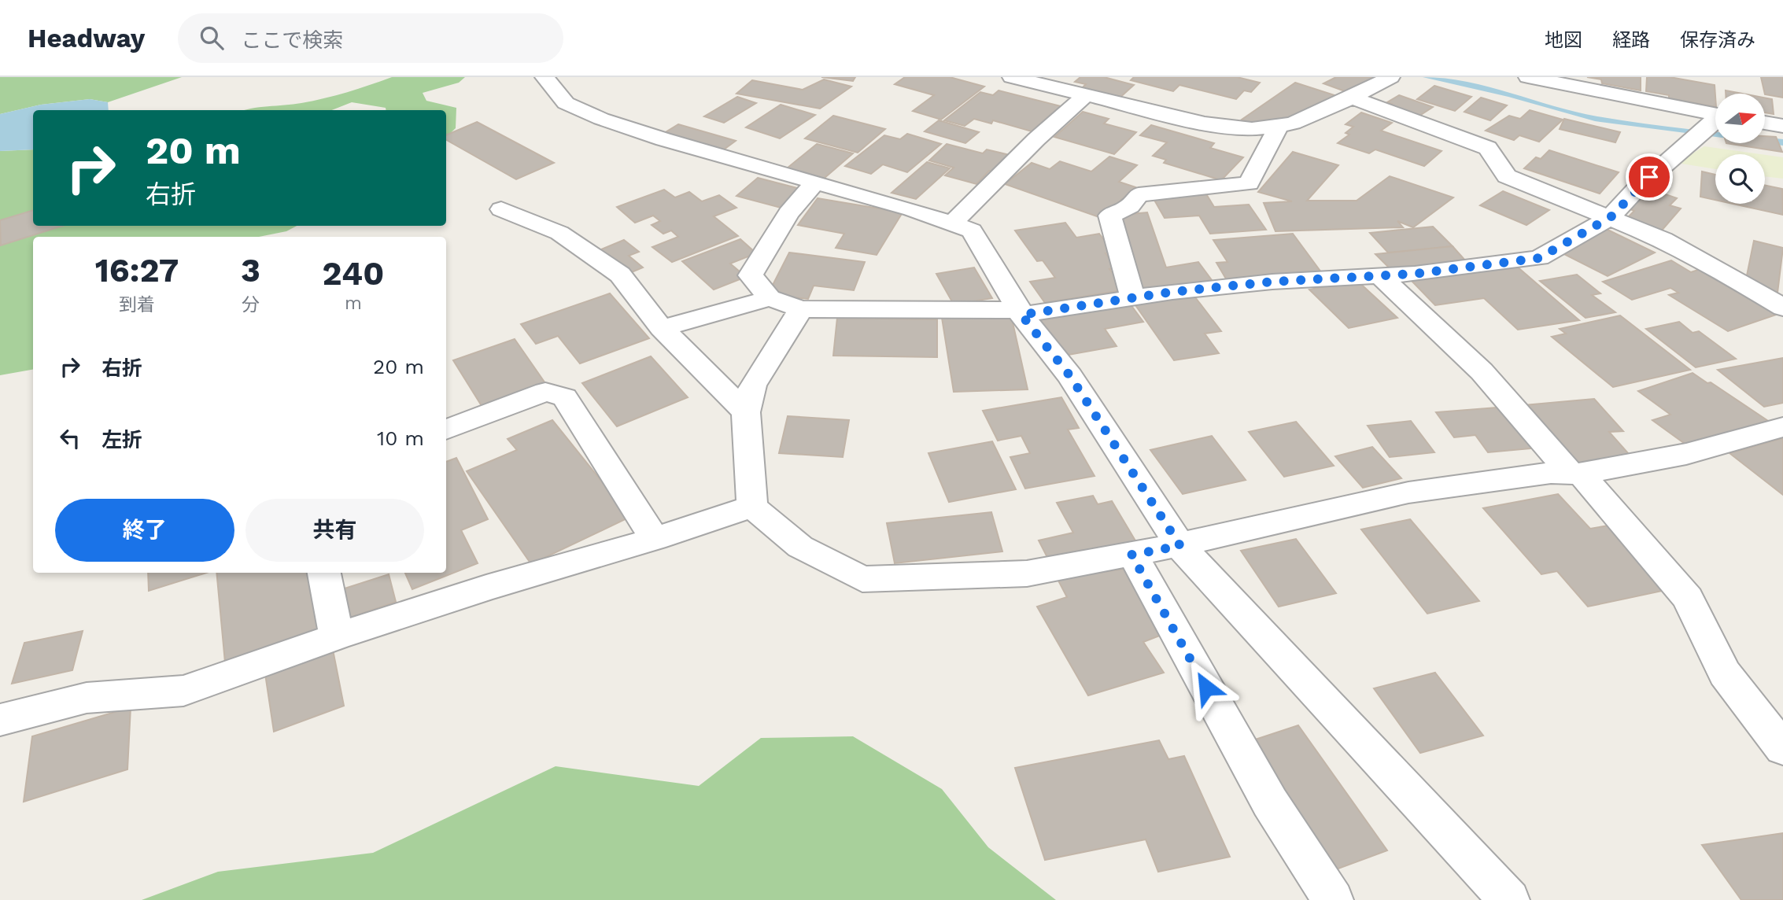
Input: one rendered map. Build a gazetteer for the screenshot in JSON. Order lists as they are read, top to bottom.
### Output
{
  "north": "right",
  "page": {
    "header": "Headway",
    "search": "ここで検索",
    "nav": ["地図", "経路", "保存済み"],
    "turn": ["20 m", "右折"],
    "eta": [
      "16:27",
      "到着",
      "3",
      "分",
      "240",
      "m"
    ],
    "list": [
      {
        "name": "右折",
        "value": "20 m"
      },
      {
        "name": "左折",
        "value": "10 m"
      }
    ],
    "buttons": ["終了", "共有"]
  }
}
